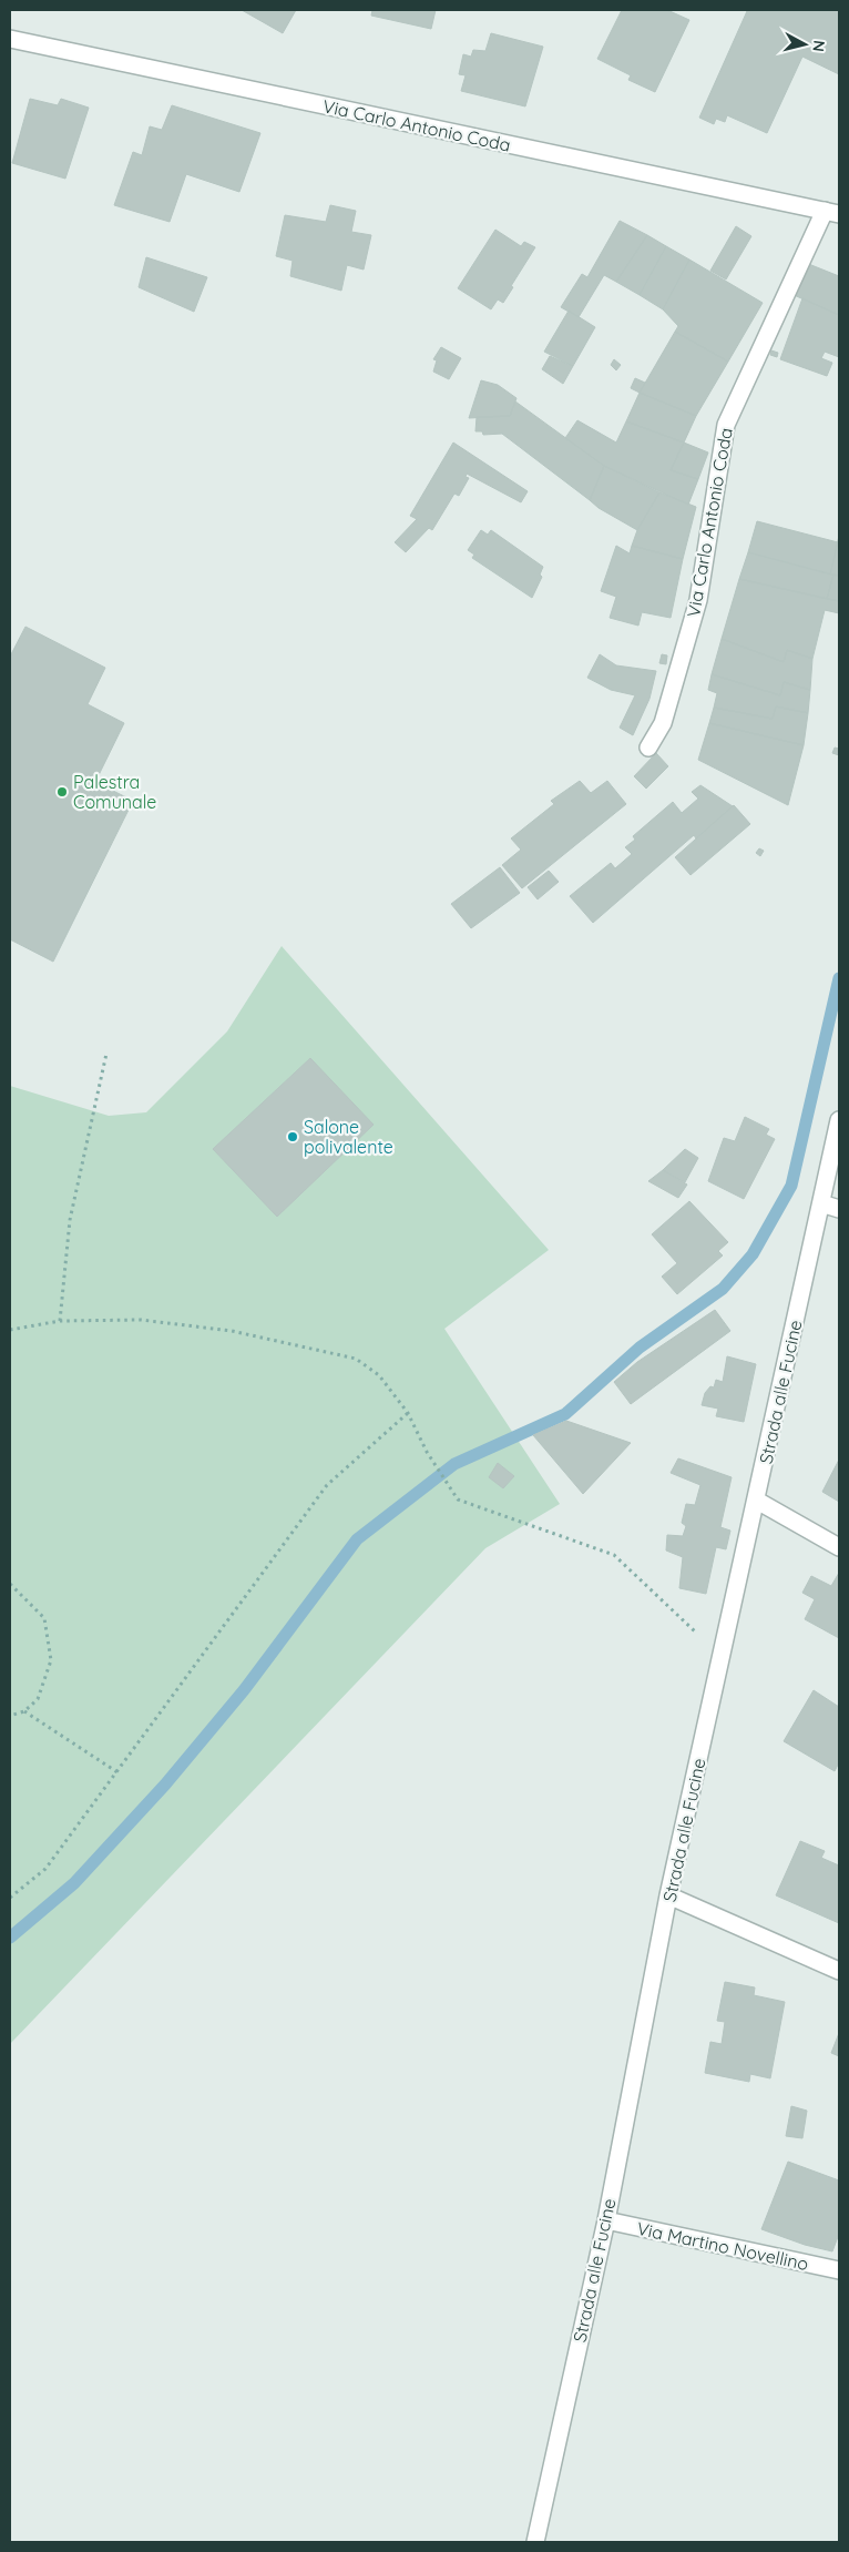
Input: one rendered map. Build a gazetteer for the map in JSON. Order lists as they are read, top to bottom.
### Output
{
  "streets": {
    "street": ["Via Carlo Antonio Coda", "Strada alle Fucine", "Via Martino Novellino"]
  },
  "crossings": [
    ["Strada alle Fucine", "Via Martino Novellino"]
  ],
  "places": ["Palestra Comunale", "Salone polivalente"],
  "north": "right"
}
